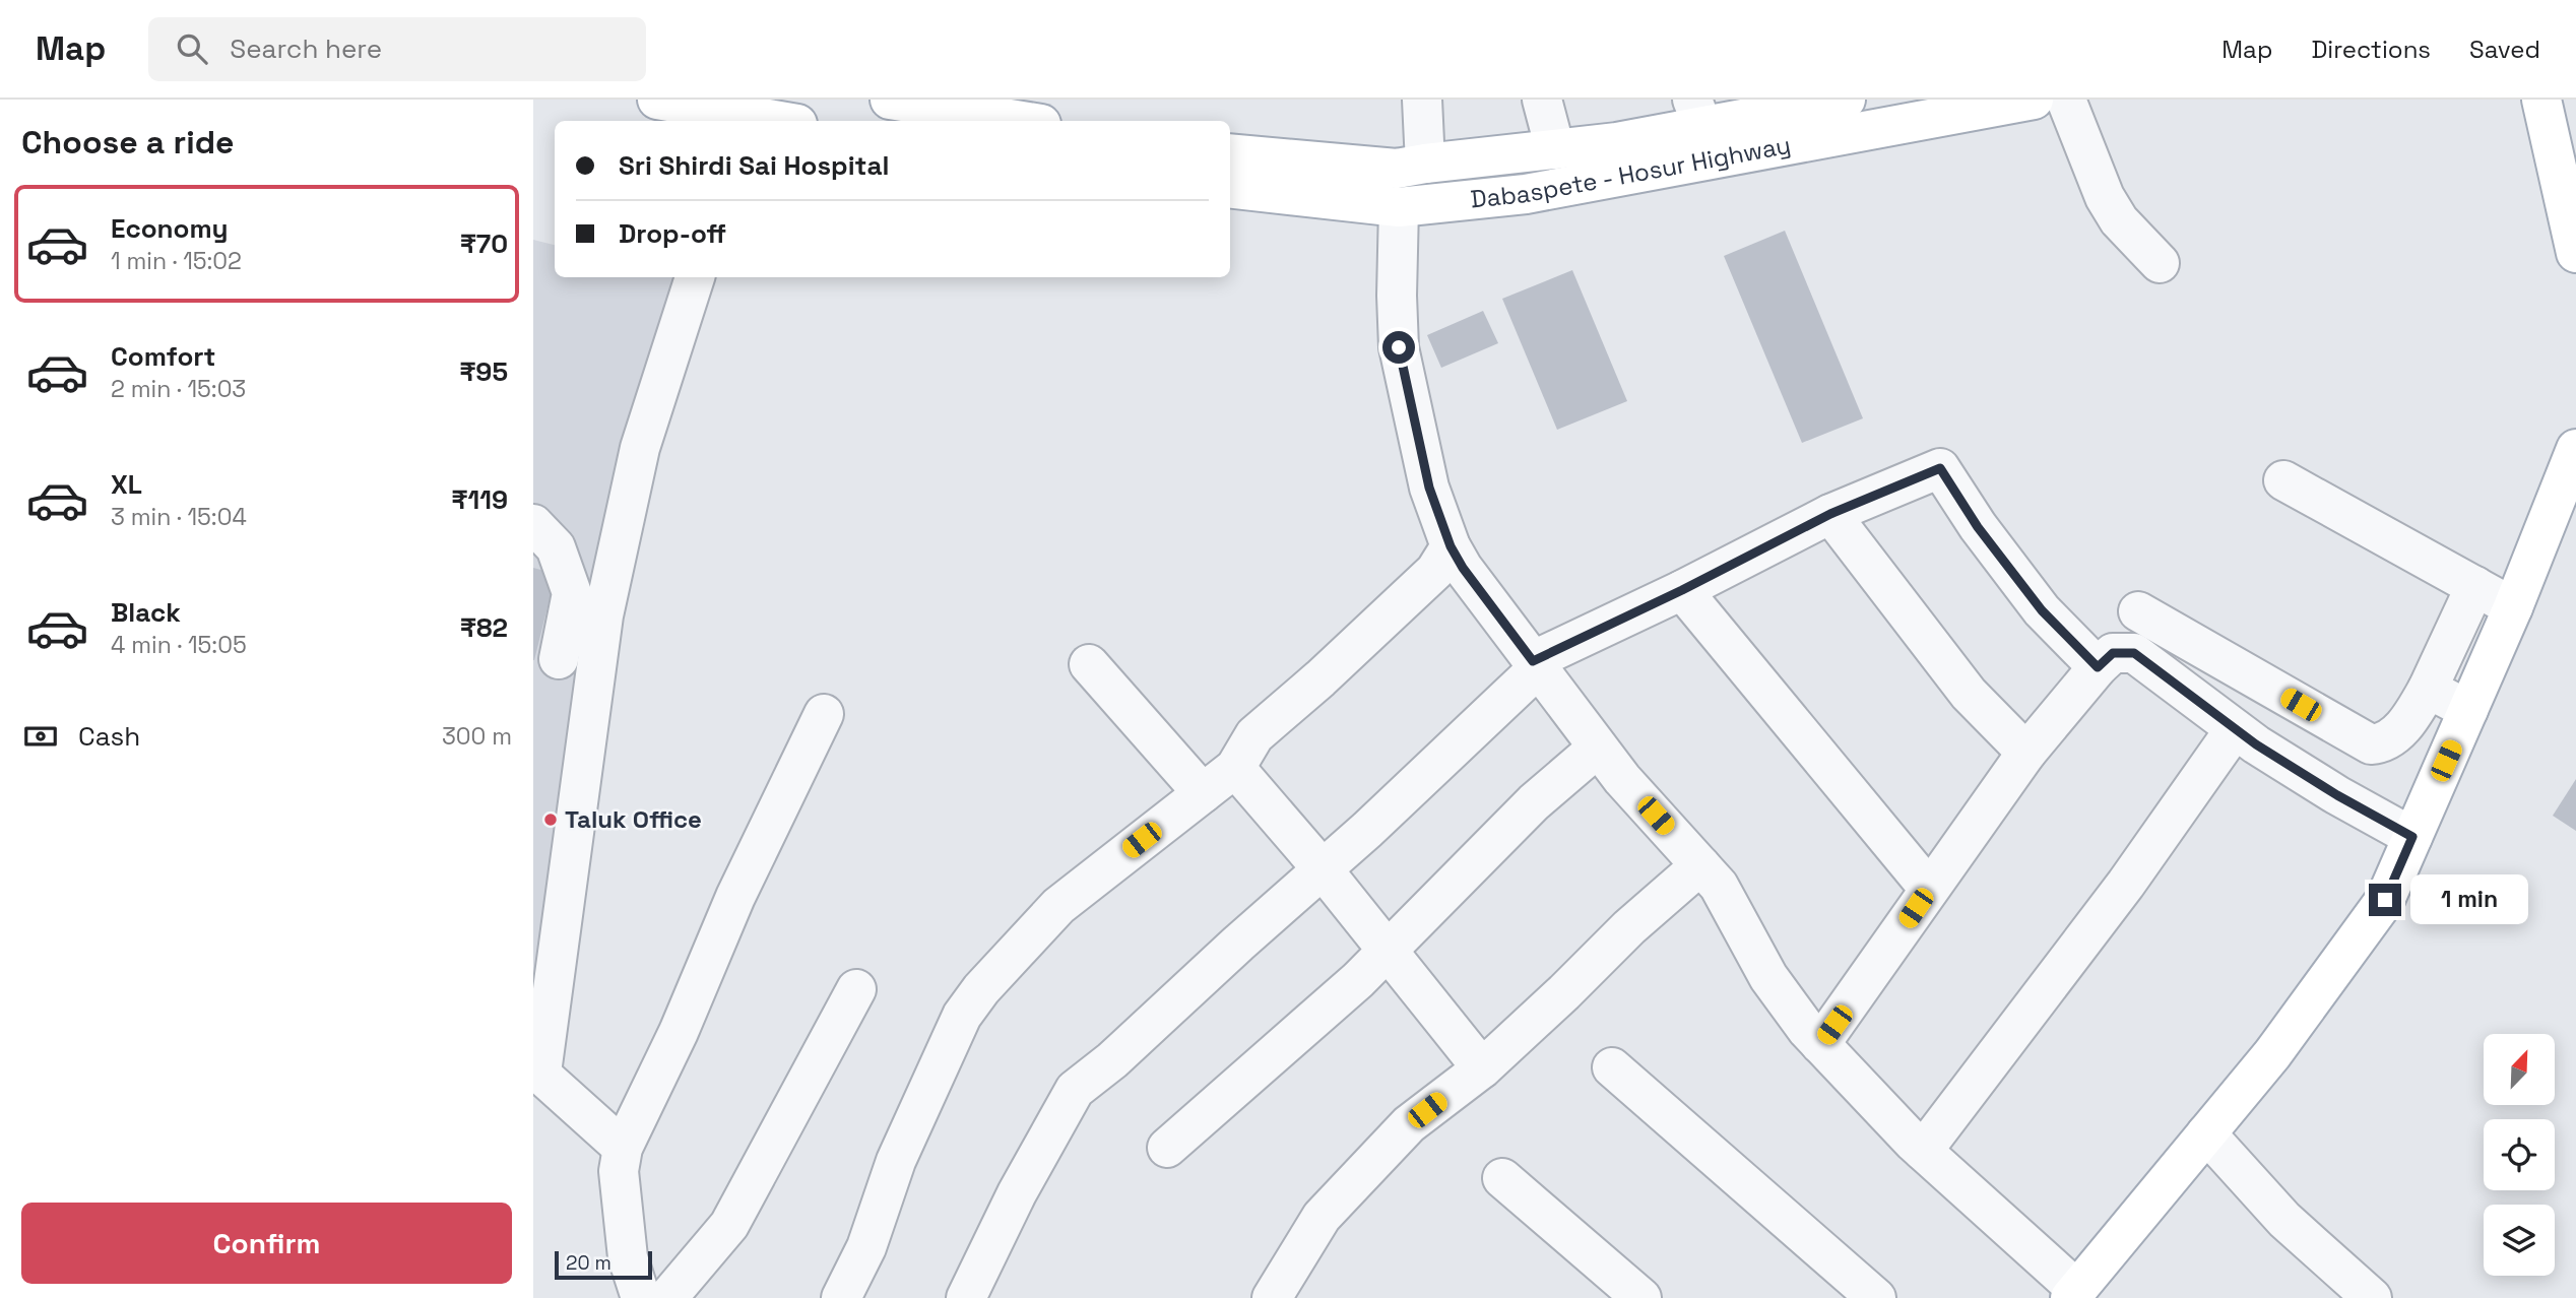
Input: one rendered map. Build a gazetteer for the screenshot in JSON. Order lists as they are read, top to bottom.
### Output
{
  "streets": {
    "main road": ["Dabaspete - Hosur Highway"]
  },
  "places": ["Taluk Office"],
  "scale_bar": "20 m",
  "north": "top right",
  "page": {
    "header": "Map",
    "search": "Search here",
    "nav": ["Map", "Directions", "Saved"],
    "heading": "Choose a ride",
    "banner": ["Sri Shirdi Sai Hospital", "Drop-off"],
    "list": [
      {
        "name": "Economy",
        "note": "1 min · 15:02",
        "value": "₹70"
      },
      {
        "name": "Comfort",
        "note": "2 min · 15:03",
        "value": "₹95"
      },
      {
        "name": "XL",
        "note": "3 min · 15:04",
        "value": "₹119"
      },
      {
        "name": "Black",
        "note": "4 min · 15:05",
        "value": "₹82"
      }
    ],
    "pay": ["Cash", "300 m"],
    "bubble": "1 min",
    "buttons": "Confirm",
    "scale": "20 m"
  }
}
